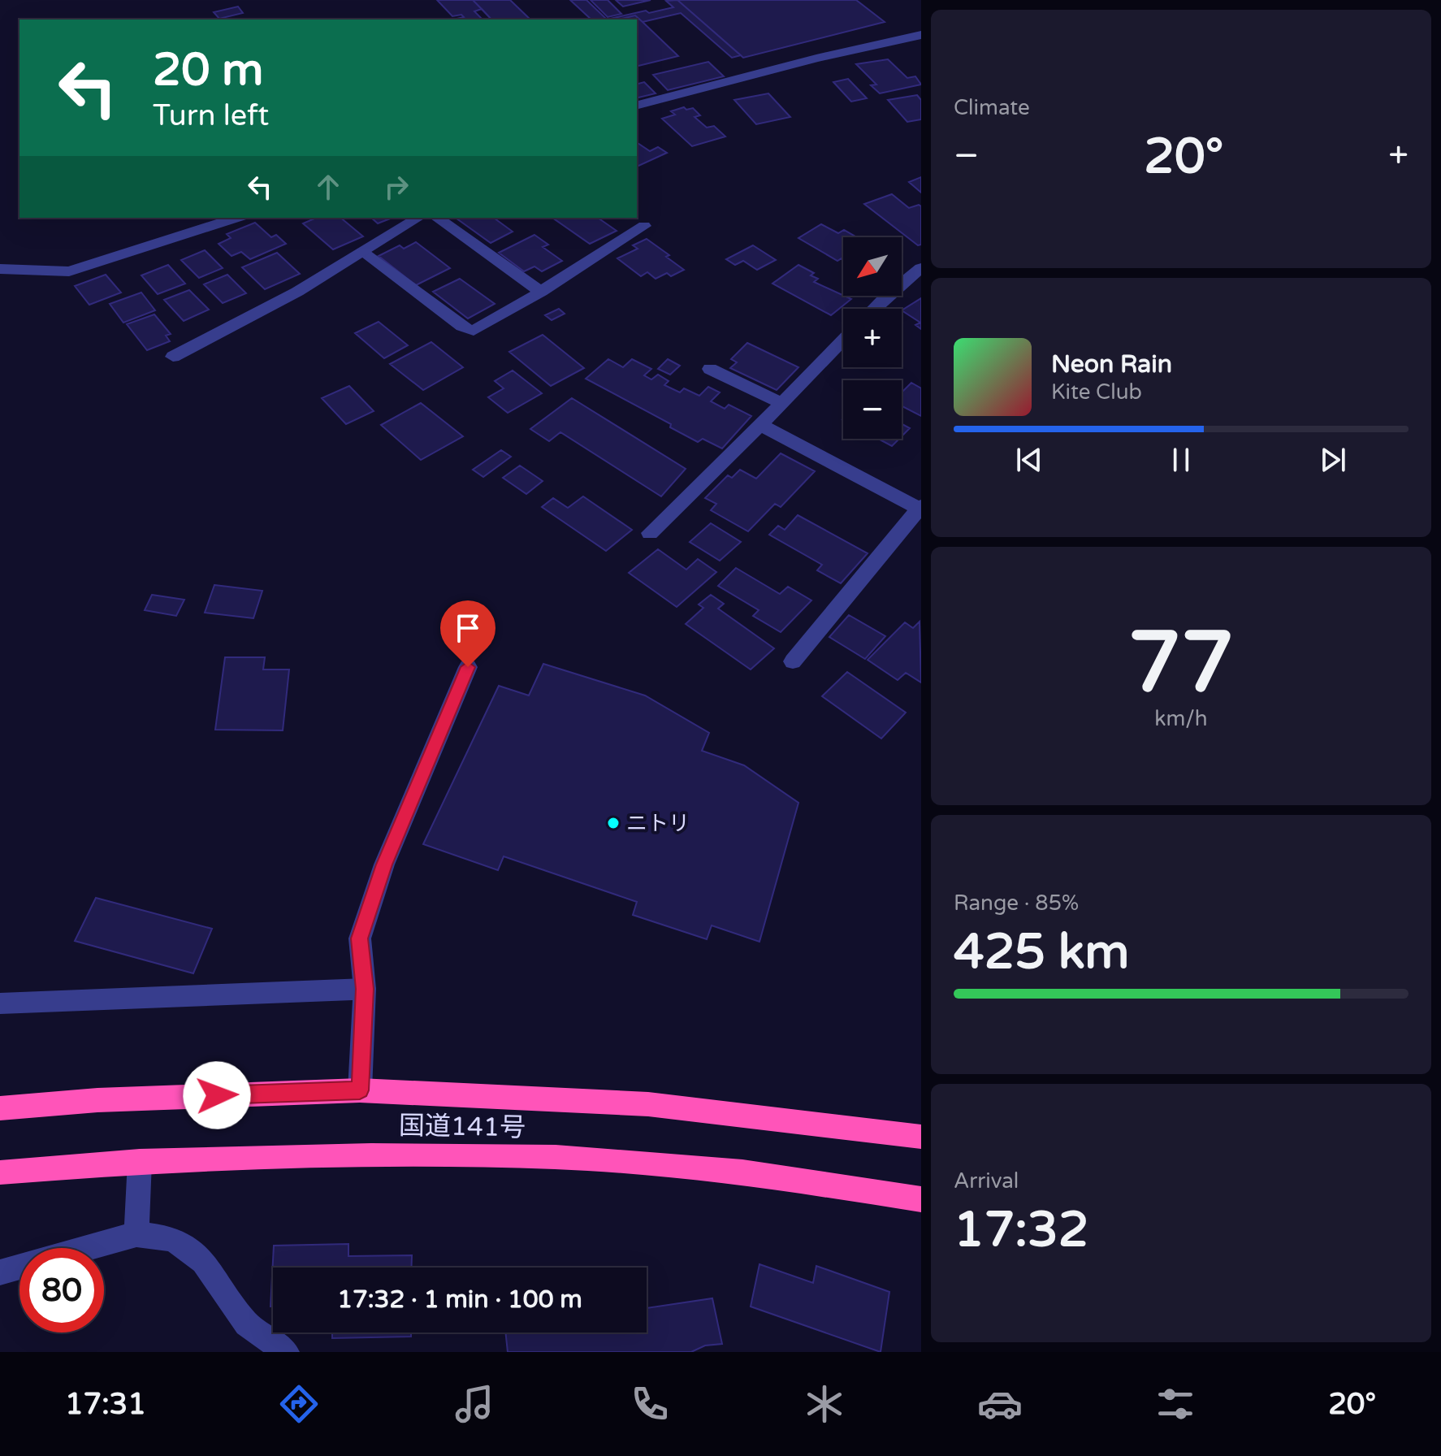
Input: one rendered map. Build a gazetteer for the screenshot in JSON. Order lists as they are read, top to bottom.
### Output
{
  "streets": {
    "highway": ["国道141号"]
  },
  "places": ["ニトリ"],
  "north": "bottom left",
  "page": {
    "tile": [
      "Climate",
      ["77", "km/h"],
      ["Range · 85%", "425 km"],
      ["Arrival", "17:32"]
    ],
    "turn": ["20 m", "Turn left"],
    "heat": ["−", "20°", "+"],
    "map_buttons": ["+", "−"],
    "song": ["Neon Rain", "Kite Club"],
    "limit": "80",
    "trip": "17:32 · 1 min · 100 m",
    "tabs": ["17:31", "20°"]
  }
}
